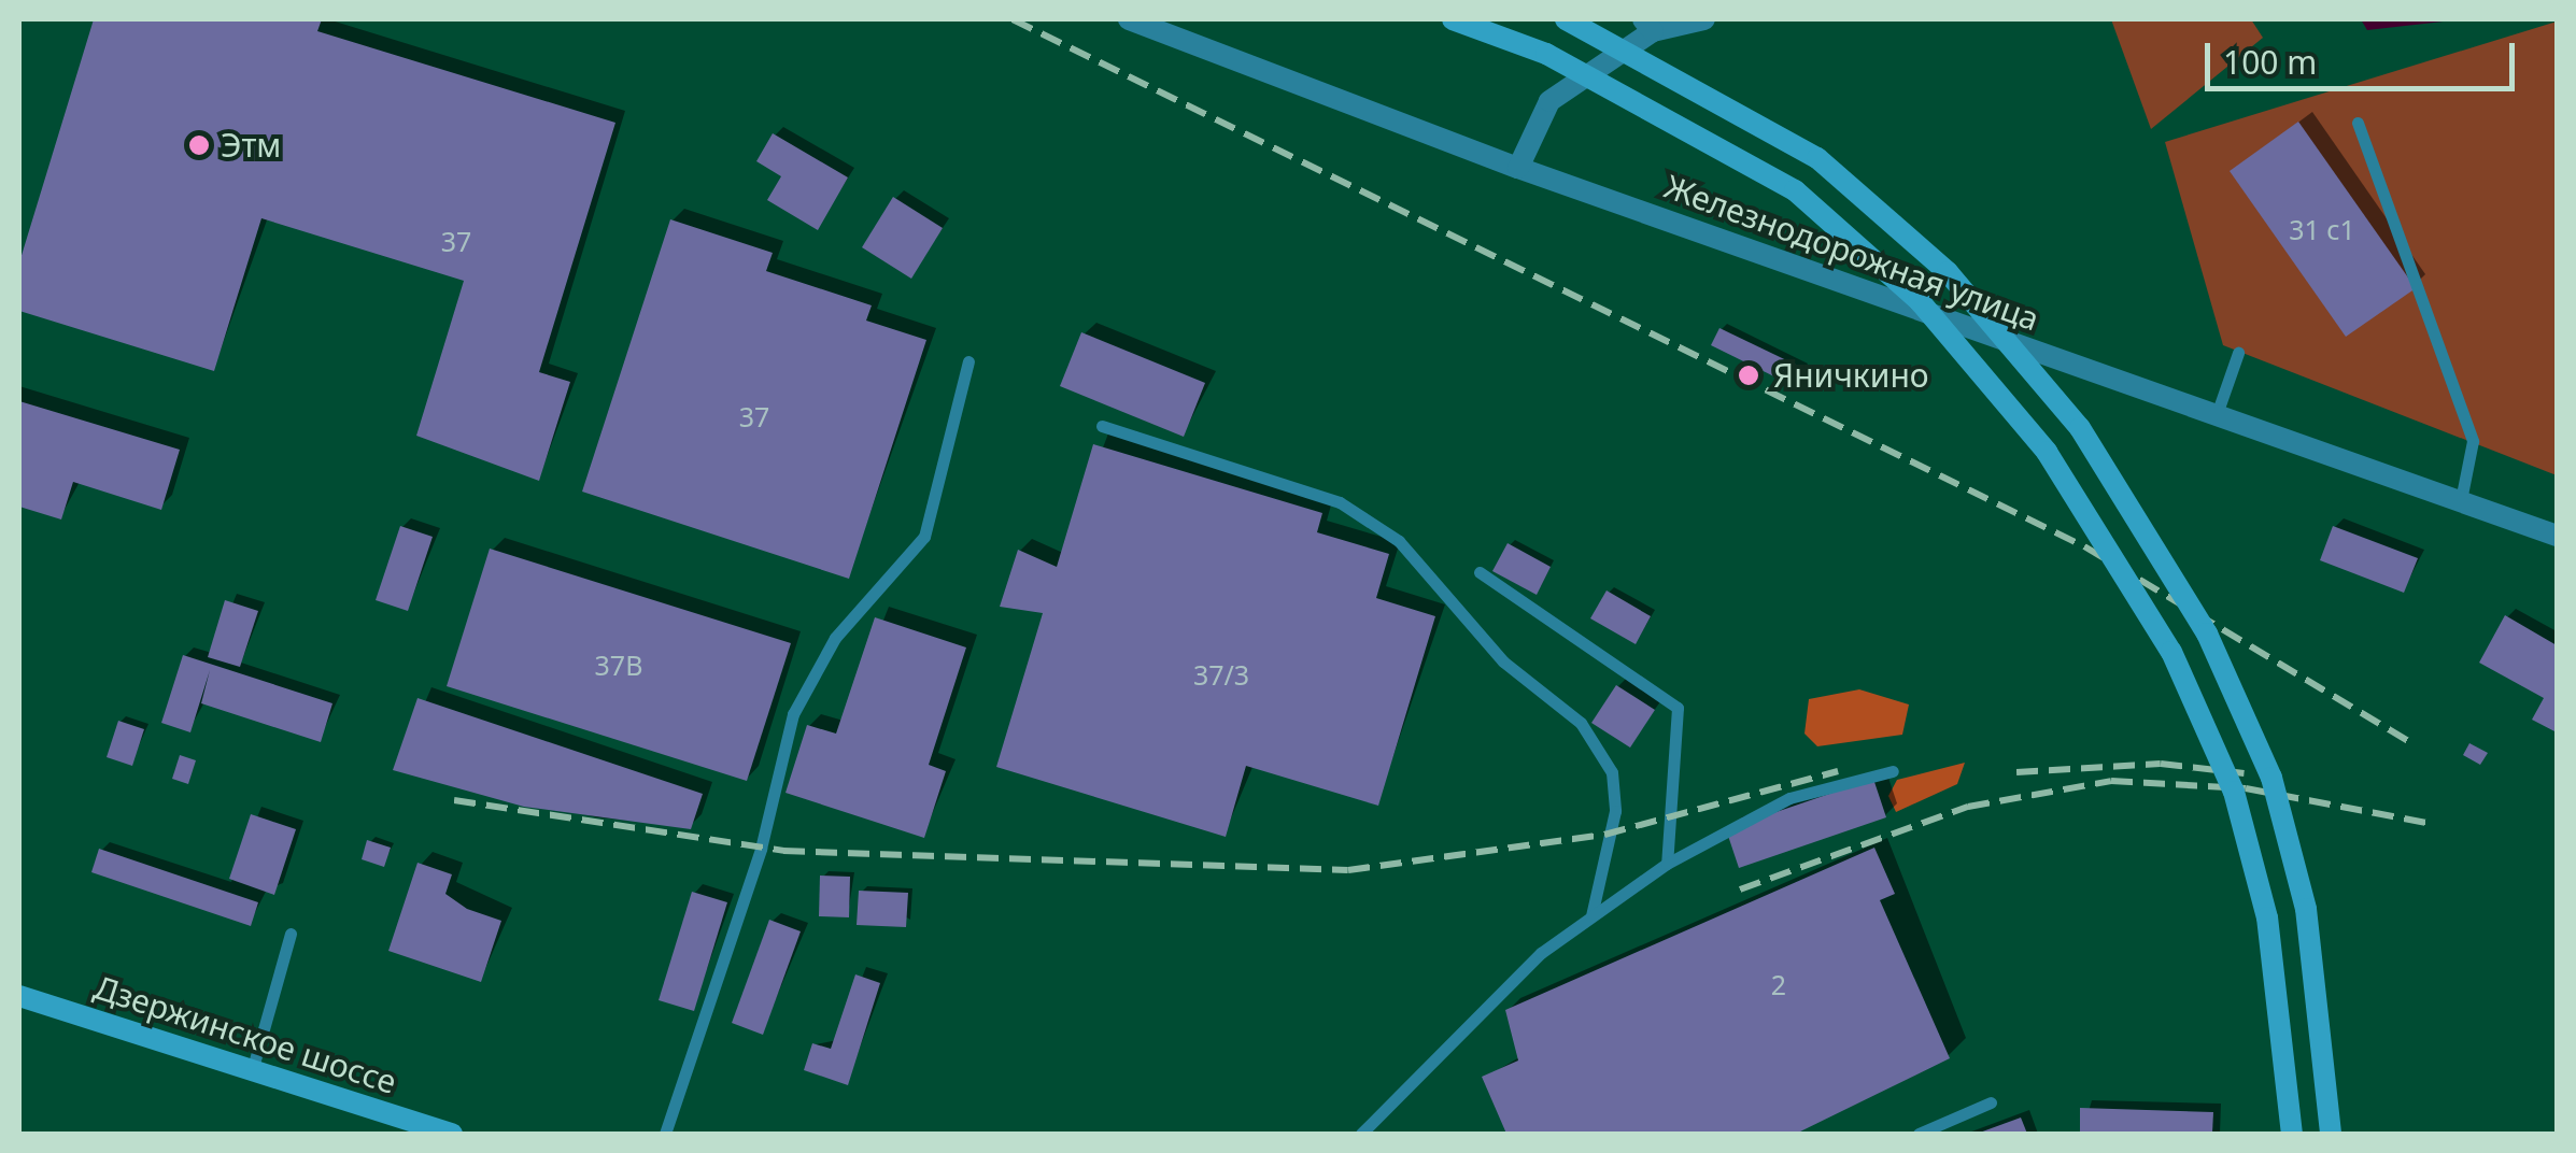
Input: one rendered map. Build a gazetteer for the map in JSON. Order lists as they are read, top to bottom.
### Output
{
  "streets": {
    "main road": ["Дзержинское шоссе"],
    "street": ["Железнодорожная улица"]
  },
  "places": ["Этм", "Яничкино"],
  "house_numbers": [
    "31 с1",
    "37",
    "37",
    "37В",
    "37/3",
    "2"
  ],
  "scale_bar": "100 m"
}
